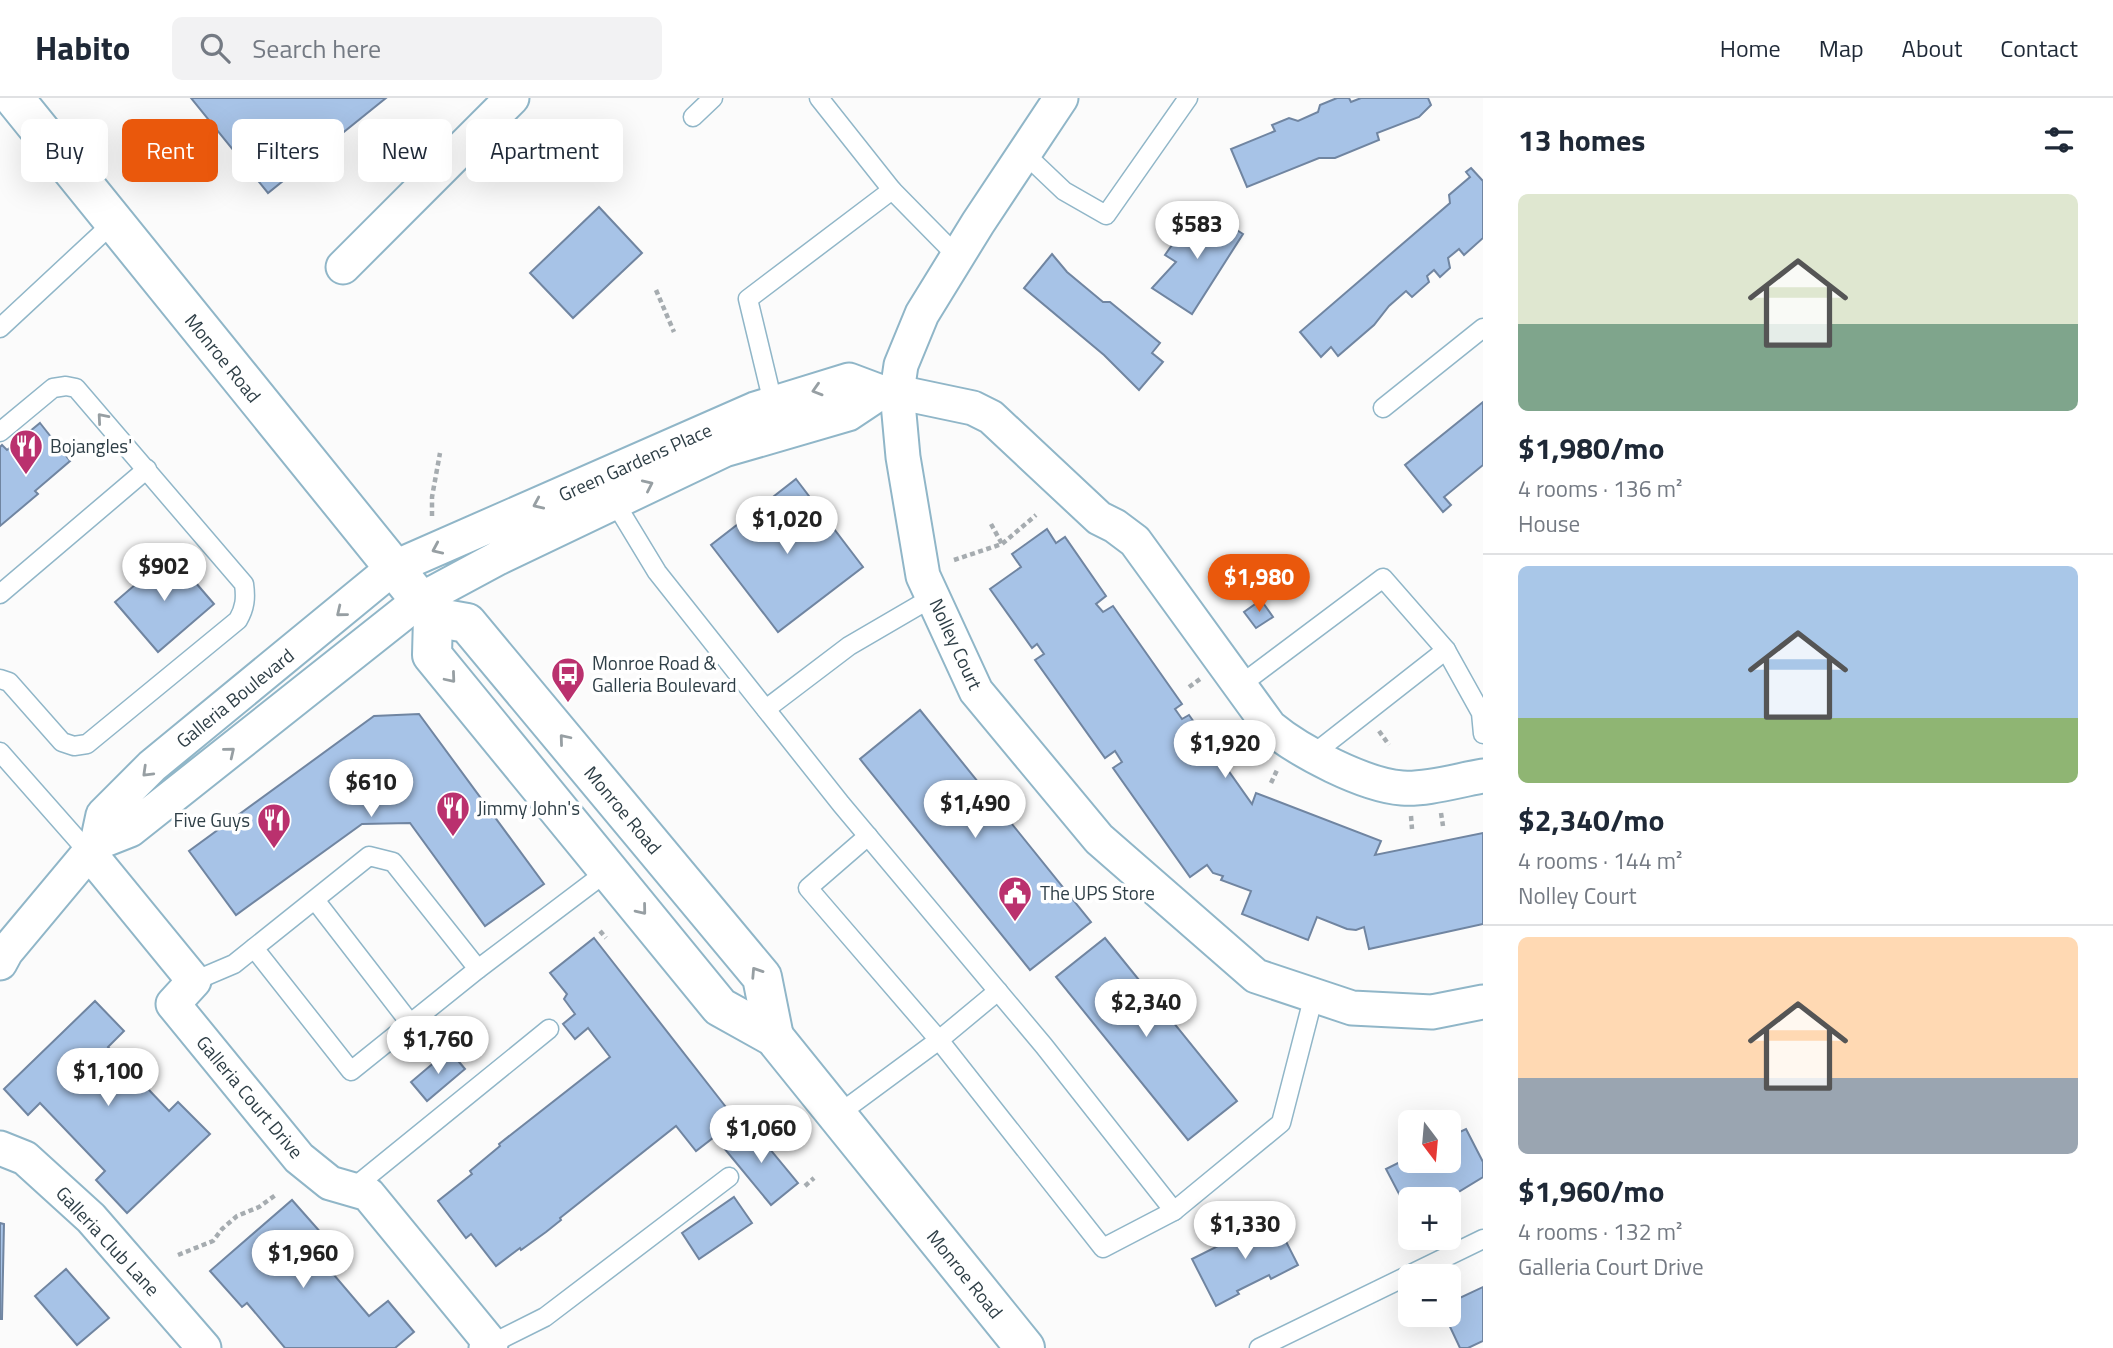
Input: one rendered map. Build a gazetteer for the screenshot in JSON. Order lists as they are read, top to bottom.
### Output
{
  "streets": {
    "main road": ["Monroe Road"],
    "street": [
      "Green Gardens Place",
      "Nolley Court",
      "Galleria Boulevard",
      "Galleria Court Drive",
      "Galleria Club Lane"
    ]
  },
  "crossings": [
    ["Monroe Road", "Green Gardens Place"],
    ["Monroe Road", "Galleria Boulevard"],
    ["Green Gardens Place", "Nolley Court"],
    ["Green Gardens Place", "Galleria Boulevard"]
  ],
  "places": {
    "restaurant": ["Bojangles'", "Jimmy John's", "Five Guys"],
    "bus stop": ["Monroe Road & Galleria Boulevard"],
    "public building": ["The UPS Store"]
  },
  "north": "bottom",
  "page": {
    "header": "Habito",
    "search": "Search here",
    "nav": [
      "Home",
      "Map",
      "About",
      "Contact"
    ],
    "heading": "13 homes",
    "chip": [
      "Buy",
      "Rent",
      "Filters",
      "New",
      "Apartment"
    ],
    "list": [
      {
        "name": "$1,980/mo",
        "note": "4 rooms · 136 m² · House"
      },
      {
        "name": "$2,340/mo",
        "note": "4 rooms · 144 m² · Nolley Court"
      },
      {
        "name": "$1,960/mo",
        "note": "4 rooms · 132 m² · Galleria Court Drive"
      }
    ],
    "price": [
      "$583",
      "$1,020",
      "$902",
      "$1,980",
      "$1,920",
      "$610",
      "$1,490",
      "$2,340",
      "$1,760",
      "$1,100",
      "$1,060",
      "$1,330",
      "$1,960"
    ],
    "map_buttons": ["+", "−"]
  }
}
